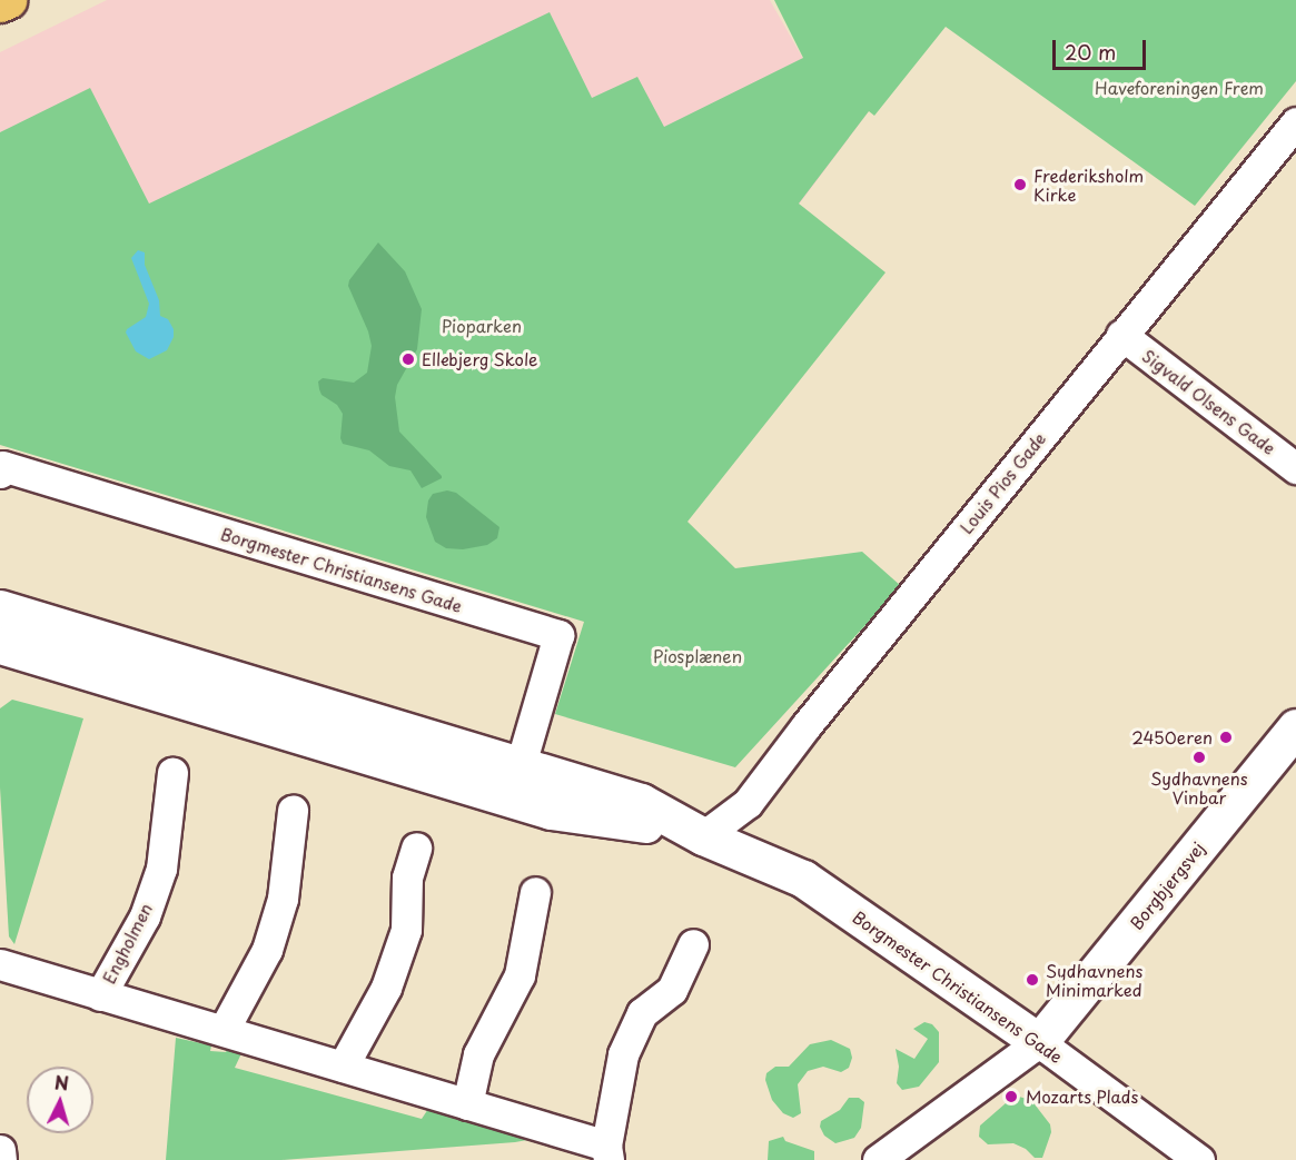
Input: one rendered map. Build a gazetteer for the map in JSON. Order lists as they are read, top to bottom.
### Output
{
  "streets": {
    "street": [
      "Sigvald Olsens Gade",
      "Louis Pios Gade",
      "Borgmester Christiansens Gade",
      "Borgbjergsvej",
      "Engholmen"
    ]
  },
  "crossings": [
    ["Sigvald Olsens Gade", "Louis Pios Gade"],
    ["Louis Pios Gade", "Borgmester Christiansens Gade"],
    ["Borgmester Christiansens Gade", "Borgbjergsvej"]
  ],
  "parks": ["Haveforeningen Frem", "Pioparken", "Piosplænen"],
  "places": [
    "Frederiksholm Kirke",
    "Ellebjerg Skole",
    "2450eren",
    "Sydhavnens Vinbar",
    "Sydhavnens Minimarked",
    "Mozarts Plads"
  ],
  "scale_bar": "20 m",
  "north": "top"
}
